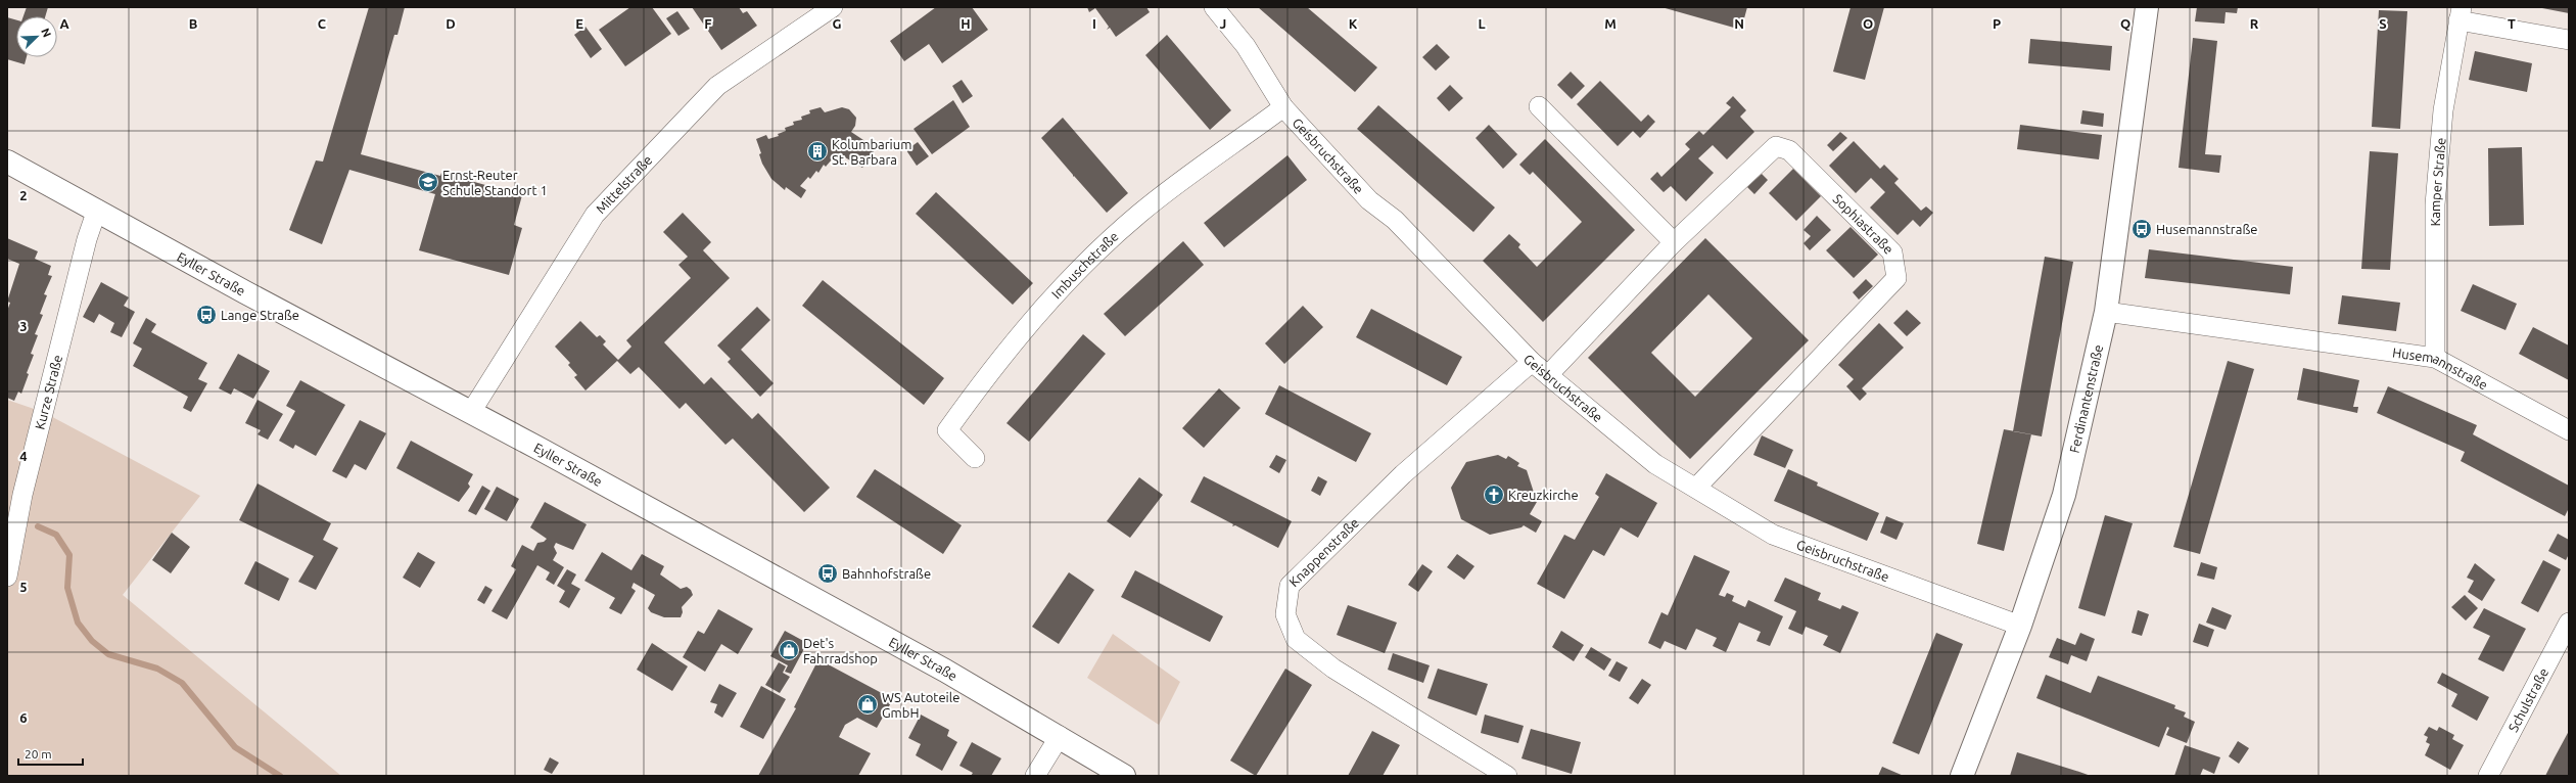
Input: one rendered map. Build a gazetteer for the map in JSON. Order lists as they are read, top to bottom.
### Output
{
  "streets": {
    "main road": ["Eyller Straße", "Ferdinantenstraße"],
    "street": [
      "Geisbruchstraße",
      "Kamper Straße",
      "Mittelstraße",
      "Sophiastraße",
      "Imbuschstraße",
      "Husemannstraße",
      "Kurze Straße",
      "Knappenstraße",
      "Schulstraße"
    ]
  },
  "crossings": [
    ["Geisbruchstraße", "Sophiastraße"],
    ["Geisbruchstraße", "Imbuschstraße"],
    ["Geisbruchstraße", "Ferdinantenstraße"],
    ["Geisbruchstraße", "Knappenstraße"],
    ["Kamper Straße", "Husemannstraße"],
    ["Mittelstraße", "Eyller Straße"],
    ["Eyller Straße", "Kurze Straße"],
    ["Husemannstraße", "Ferdinantenstraße"]
  ],
  "places": {
    "building": ["Kolumbarium St. Barbara"],
    "school or university": ["Ernst-Reuter Schule Standort 1"],
    "bus stop": ["Husemannstraße", "Lange Straße", "Bahnhofstraße"],
    "church": ["Kreuzkirche"],
    "shop": ["Det's Fahrradshop", "WS Autoteile GmbH"]
  },
  "scale_bar": "20 m",
  "north": "top right",
  "grid": {
    "columns": [
      "A",
      "B",
      "C",
      "D",
      "E",
      "F",
      "G",
      "H",
      "I",
      "J",
      "K",
      "L",
      "M",
      "N",
      "O",
      "P",
      "Q",
      "R",
      "S",
      "T"
    ],
    "rows": [
      "2",
      "3",
      "4",
      "5",
      "6"
    ]
  }
}
